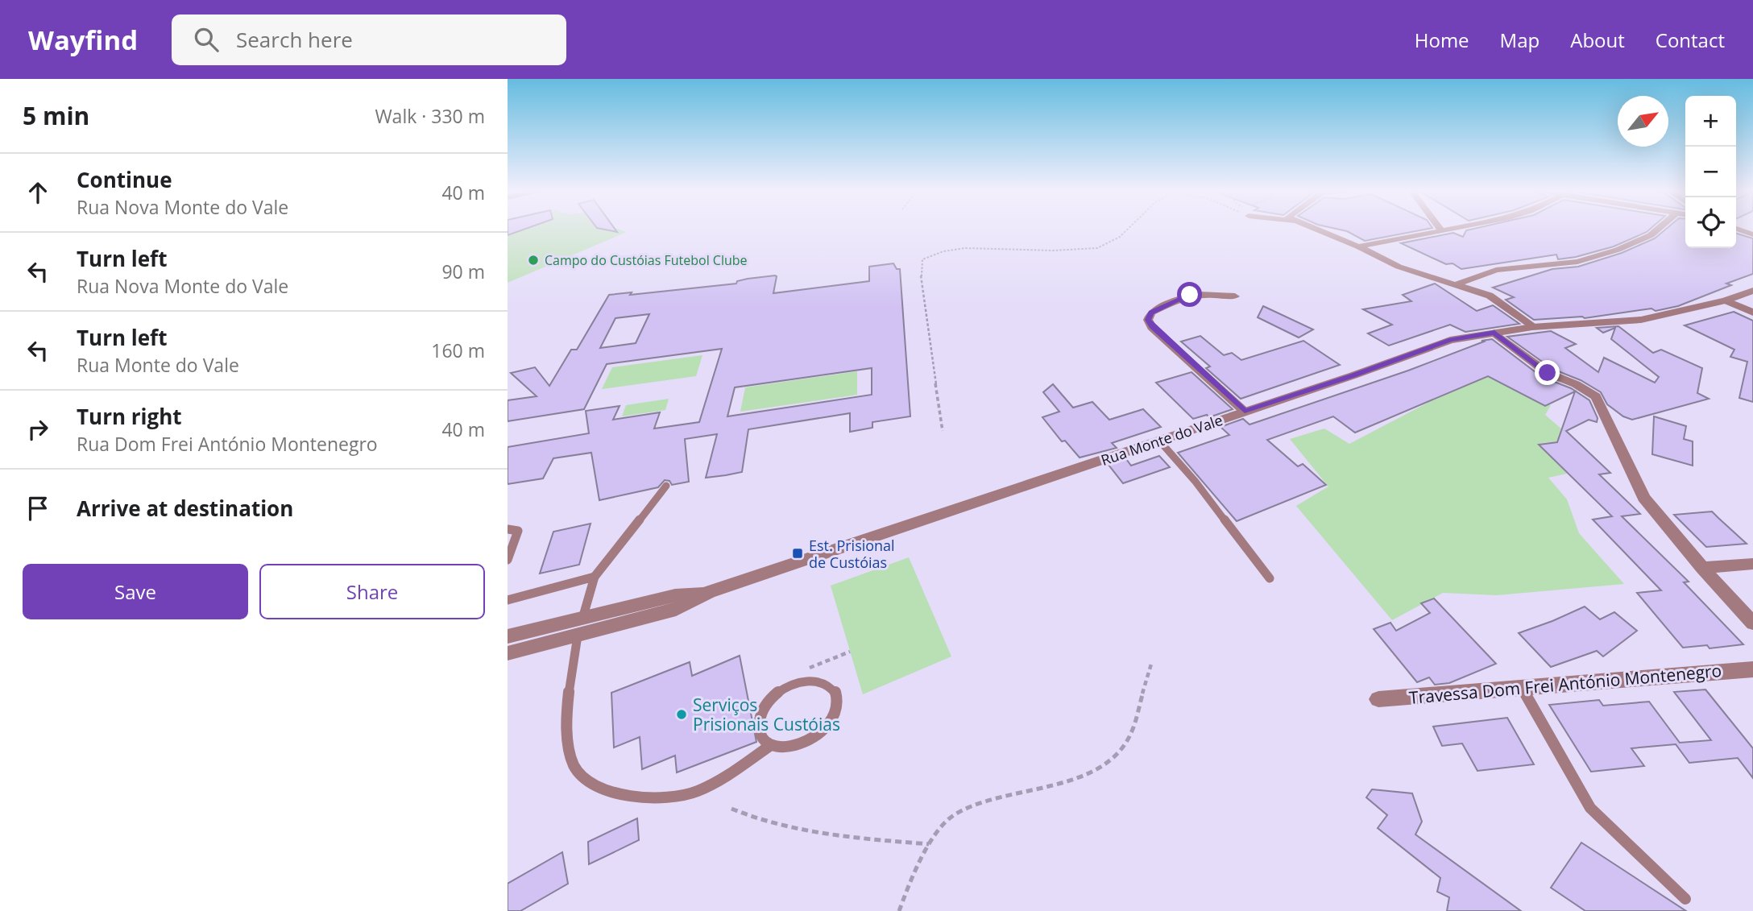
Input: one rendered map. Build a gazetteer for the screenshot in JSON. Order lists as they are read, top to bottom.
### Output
{
  "streets": {
    "street": ["Rua Monte do Vale", "Travessa Dom Frei António Montenegro"]
  },
  "places": {
    "other": ["Campo do Custóias Futebol Clube", "Serviços Prisionais Custóias"],
    "transit": ["Est. Prisional de Custóias"]
  },
  "north": "top right",
  "page": {
    "header": "Wayfind",
    "search": "Search here",
    "nav": [
      "Home",
      "Map",
      "About",
      "Contact"
    ],
    "heading": ["5 min", "Walk · 330 m"],
    "map_buttons": ["+", "−"],
    "list": [
      ["Continue", "Rua Nova Monte do Vale", "40 m"],
      ["Turn left", "Rua Nova Monte do Vale", "90 m"],
      ["Turn left", "Rua Monte do Vale", "160 m"],
      ["Turn right", "Rua Dom Frei António Montenegro", "40 m"],
      "Arrive at destination"
    ],
    "buttons": ["Save", "Share"]
  }
}
